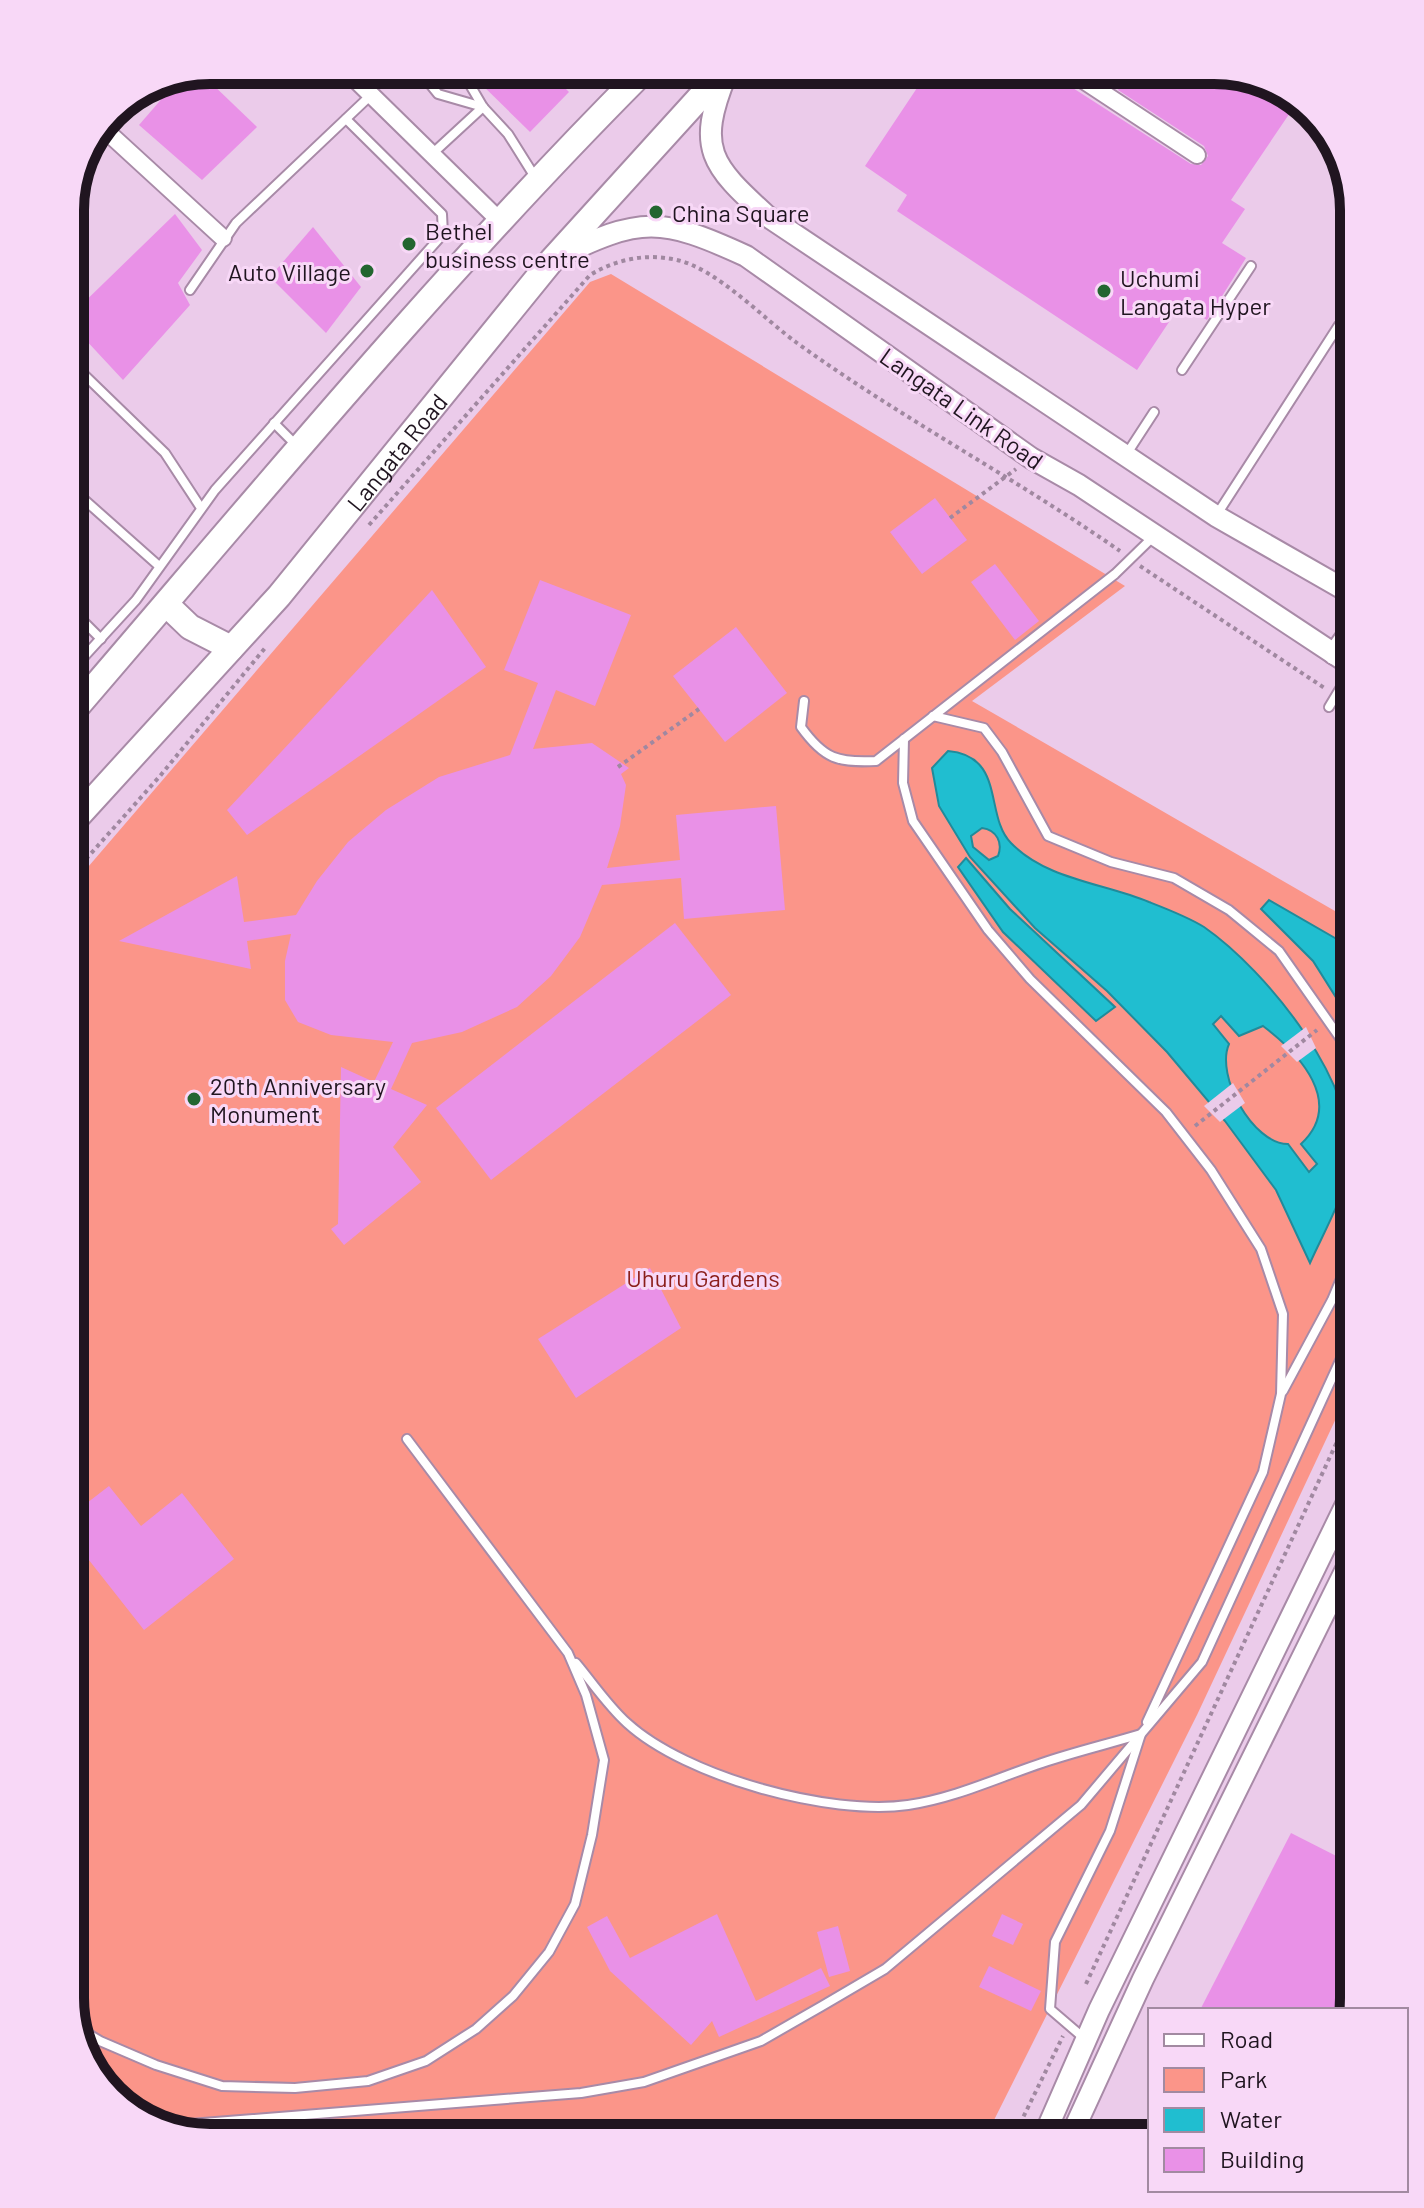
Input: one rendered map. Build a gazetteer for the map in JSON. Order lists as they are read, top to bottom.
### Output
{
  "streets": {
    "main road": ["Langata Road"],
    "street": ["Langata Link Road"]
  },
  "crossings": [
    ["Langata Link Road", "Langata Road"]
  ],
  "parks": ["Uhuru Gardens"],
  "places": [
    "China Square",
    "Bethel business centre",
    "Auto Village",
    "Uchumi Langata Hyper",
    "20th Anniversary Monument"
  ],
  "legend": [
    "Road",
    "Park",
    "Water",
    "Building"
  ]
}
